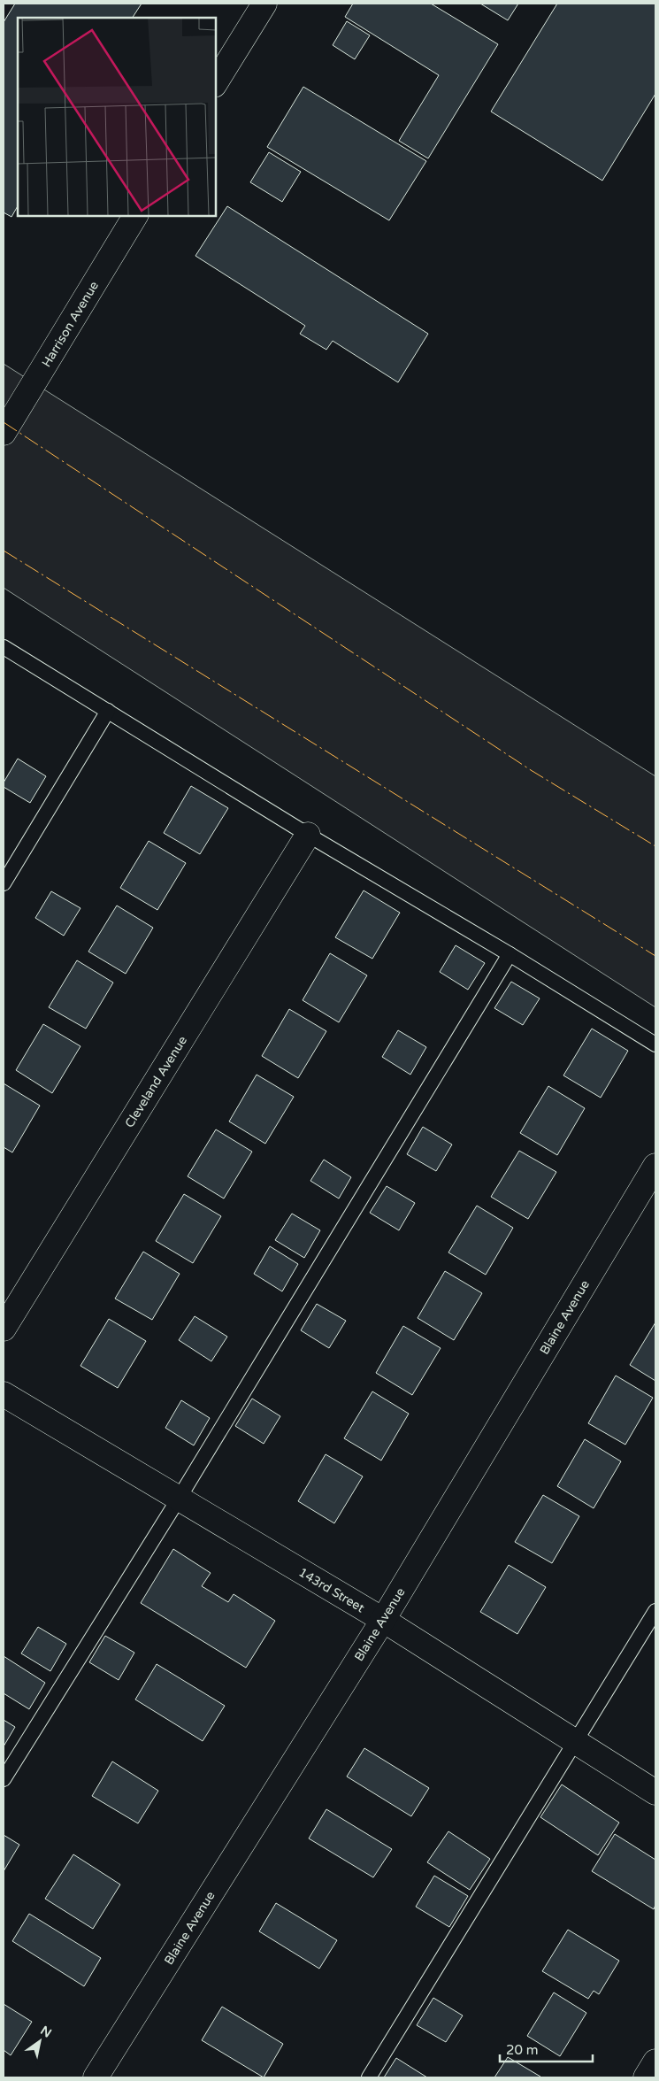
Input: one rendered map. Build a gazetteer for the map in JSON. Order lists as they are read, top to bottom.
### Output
{
  "streets": {
    "street": [
      "Harrison Avenue",
      "Cleveland Avenue",
      "Blaine Avenue",
      "143rd Street"
    ]
  },
  "crossings": [
    ["Blaine Avenue", "143rd Street"]
  ],
  "scale_bar": "20 m",
  "north": "top right"
}
